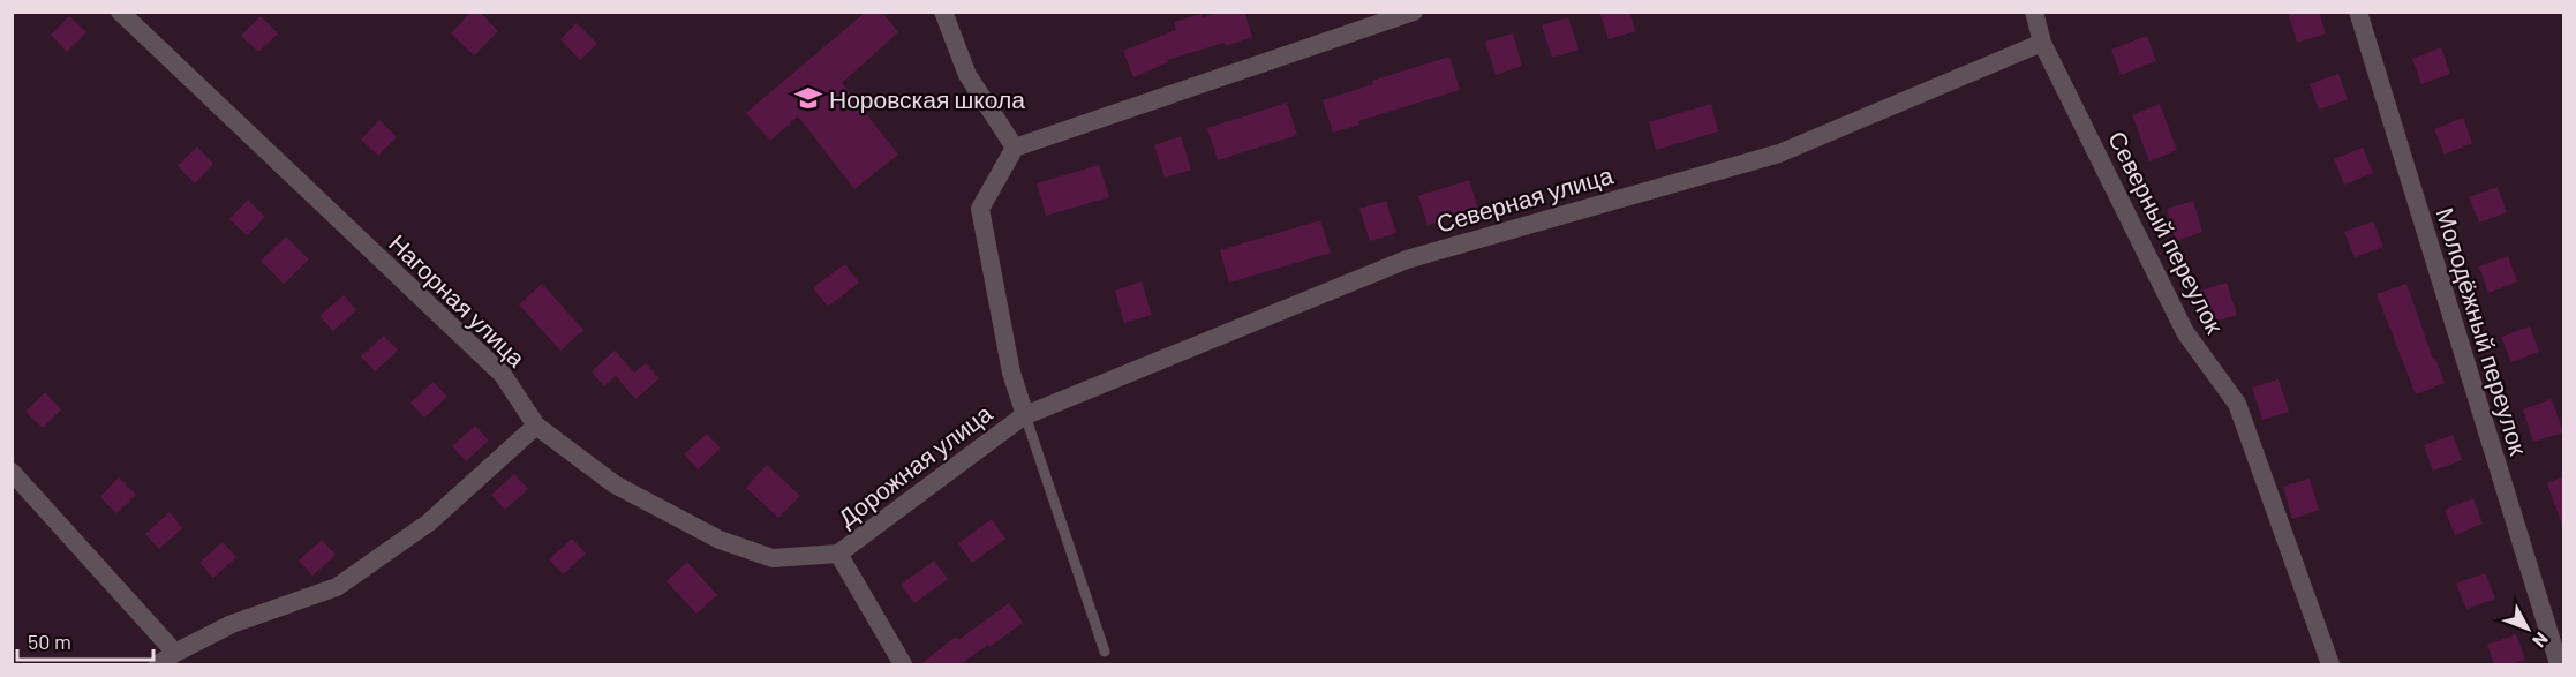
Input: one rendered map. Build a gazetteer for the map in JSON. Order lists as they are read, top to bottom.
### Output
{
  "streets": {
    "street": [
      "Северная улица",
      "Северный переулок",
      "Нагорная улица",
      "Молодёжный переулок",
      "Дорожная улица"
    ]
  },
  "crossings": [
    ["Северная улица", "Северный переулок"],
    ["Северная улица", "Дорожная улица"],
    ["Нагорная улица", "Дорожная улица"]
  ],
  "places": {
    "school or university": ["Норовская школа"]
  },
  "scale_bar": "50 m",
  "north": "bottom right"
}
